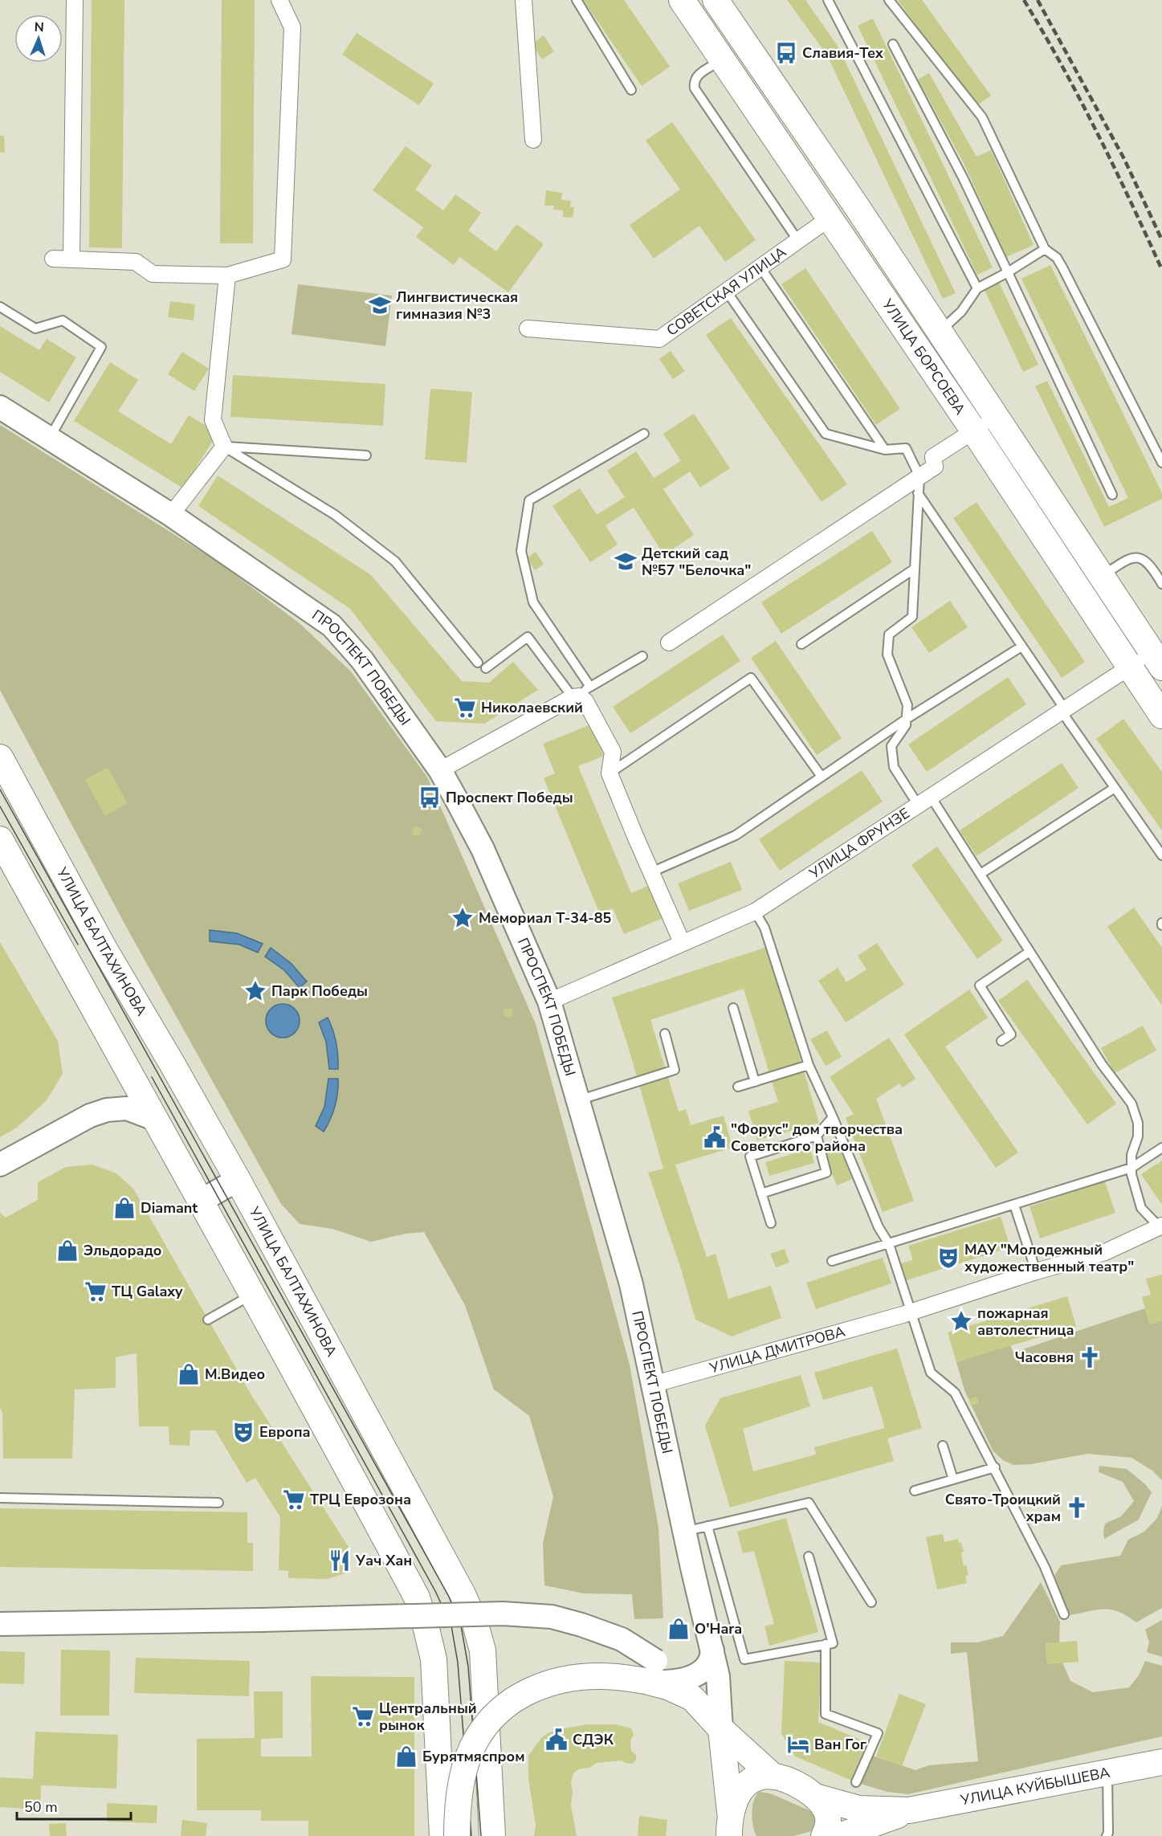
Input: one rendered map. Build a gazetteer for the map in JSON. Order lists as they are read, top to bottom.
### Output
{
  "streets": {
    "main road": ["УЛИЦА БОРСОЕВА", "УЛИЦА БАЛТАХИНОВА", "УЛИЦА КУЙБЫШЕВА"],
    "street": [
      "СОВЕТСКАЯ УЛИЦА",
      "ПРОСПЕКТ ПОБЕДЫ",
      "УЛИЦА ФРУНЗЕ",
      "УЛИЦА ДМИТРОВА"
    ]
  },
  "crossings": [
    ["СОВЕТСКАЯ УЛИЦА", "УЛИЦА БОРСОЕВА"],
    ["УЛИЦА БОРСОЕВА", "УЛИЦА ФРУНЗЕ"],
    ["ПРОСПЕКТ ПОБЕДЫ", "УЛИЦА ФРУНЗЕ"],
    ["ПРОСПЕКТ ПОБЕДЫ", "УЛИЦА ДМИТРОВА"],
    ["ПРОСПЕКТ ПОБЕДЫ", "УЛИЦА КУЙБЫШЕВА"]
  ],
  "places": {
    "bus stop": ["Славия-Тех", "Проспект Победы"],
    "school or university": ["Лингвистическая гимназия №3", "Детский сад №57 \"Белочка\""],
    "supermarket": [
      "Николаевский",
      "ТЦ Galaxy",
      "ТРЦ Еврозона",
      "Центральный рынок"
    ],
    "place": ["Мемориал Т-34-85", "Парк Победы", "пожарная автолестница"],
    "public building": ["\"Форус\" дом творчества Советского района", "СДЭК"],
    "shop": [
      "Diamant",
      "Эльдорадо",
      "М.Видео",
      "O'Hara",
      "Бурятмяспром"
    ],
    "theatre": ["МАУ \"Молодежный художественный театр\"", "Европа"],
    "church": ["Часовня", "Свято-Троицкий храм"],
    "restaurant": ["Уач Хан"],
    "hotel": ["Ван Гог"]
  },
  "scale_bar": "50 m",
  "north": "top"
}
